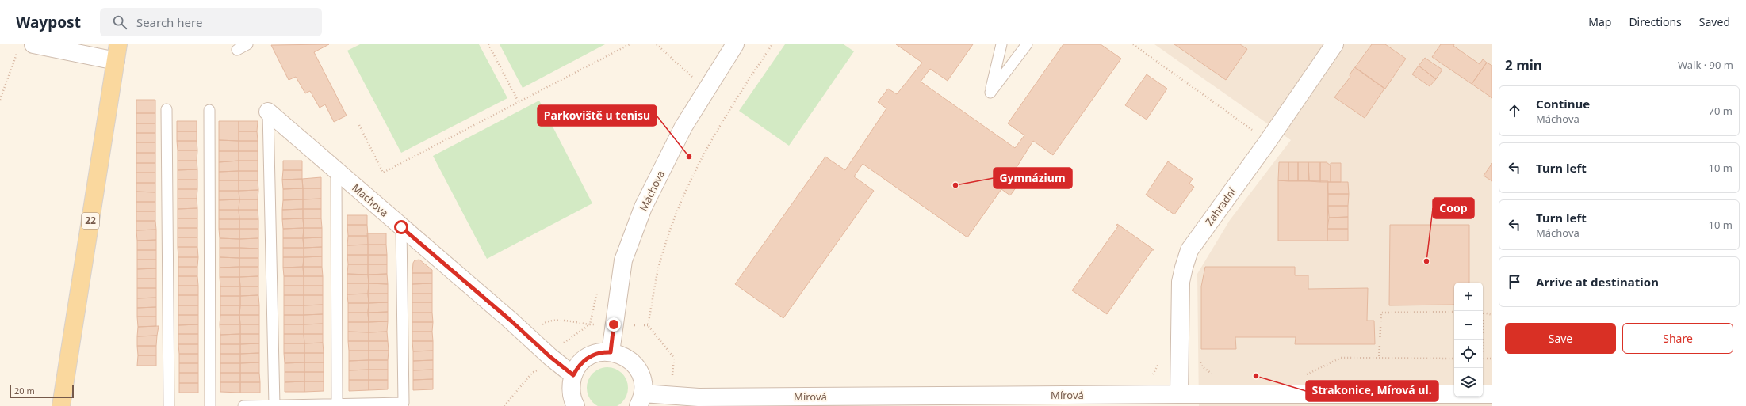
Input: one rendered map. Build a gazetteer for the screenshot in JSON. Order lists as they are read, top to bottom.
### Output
{
  "streets": {
    "main road": ["22"],
    "street": ["Máchova", "Zahradní", "Mírová"]
  },
  "crossings": [
    ["Zahradní", "Mírová"]
  ],
  "places": [
    "Parkoviště u tenisu",
    "Gymnázium",
    "Coop",
    "Strakonice, Mírová ul."
  ],
  "scale_bar": "20 m",
  "page": {
    "header": "Waypost",
    "search": "Search here",
    "nav": ["Map", "Directions", "Saved"],
    "heading": ["2 min", "Walk · 90 m"],
    "list": [
      ["Continue", "Máchova", "70 m"],
      ["Turn left", "10 m"],
      ["Turn left", "Máchova", "10 m"],
      "Arrive at destination"
    ],
    "map_buttons": ["+", "−"],
    "buttons": ["Save", "Share"],
    "scale": "20 m"
  }
}
